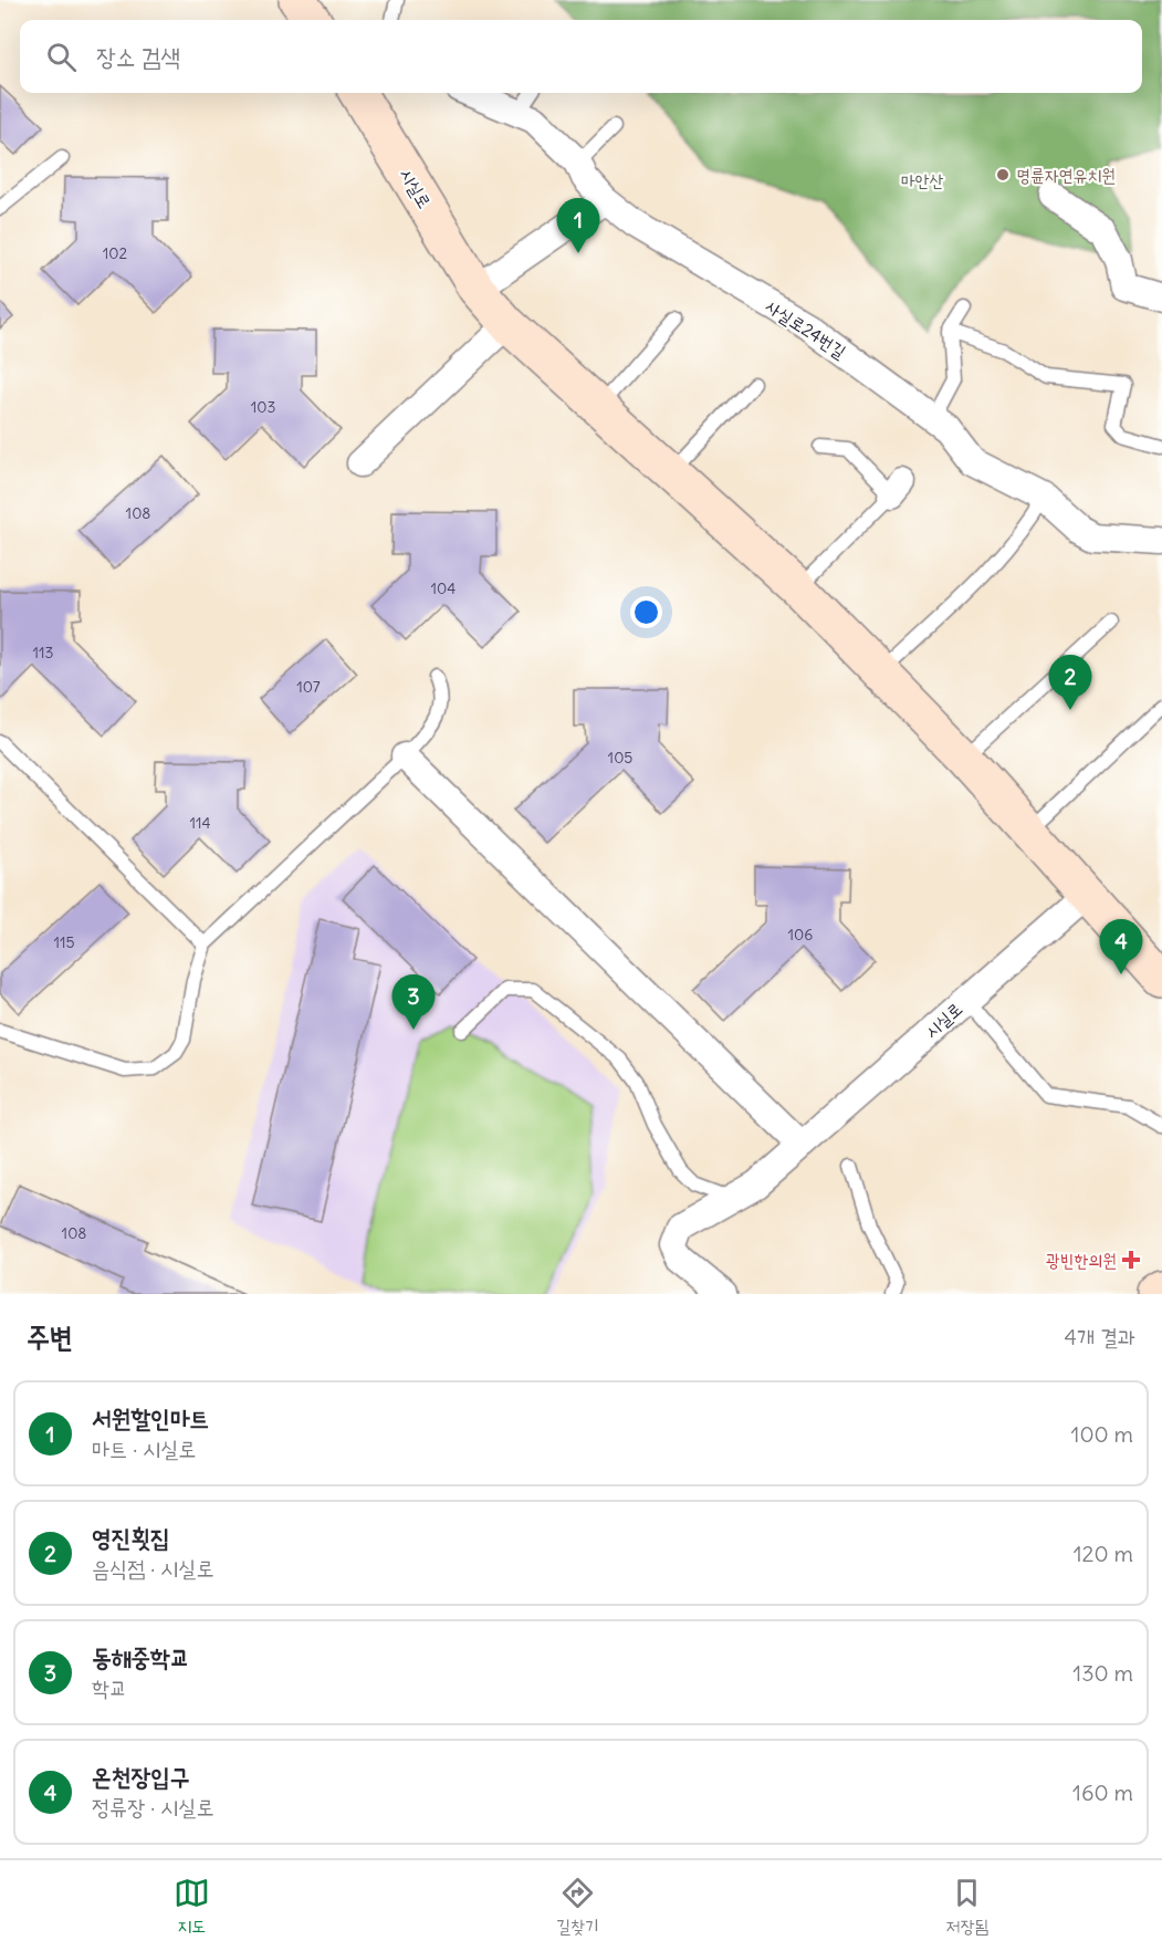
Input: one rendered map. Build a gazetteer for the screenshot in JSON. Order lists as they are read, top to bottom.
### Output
{
  "streets": {
    "main road": ["시실로"],
    "street": ["사실로24번길"]
  },
  "parks": ["마안산"],
  "places": {
    "other": ["명륜자연유치원"],
    "health": ["광빈한의원"]
  },
  "house_numbers": [
    "102",
    "103",
    "108",
    "104",
    "113",
    "107",
    "105",
    "114",
    "106",
    "115",
    "108"
  ],
  "page": {
    "search": "장소 검색",
    "pins": [
      "1",
      "2",
      "4",
      "3"
    ],
    "heading": ["주변", "4개 결과"],
    "list": [
      {
        "mark": "1",
        "name": "서원할인마트",
        "note": "마트 · 시실로",
        "value": "100 m"
      },
      {
        "mark": "2",
        "name": "영진횟집",
        "note": "음식점 · 시실로",
        "value": "120 m"
      },
      {
        "mark": "3",
        "name": "동해중학교",
        "note": "학교",
        "value": "130 m"
      },
      {
        "mark": "4",
        "name": "온천장입구",
        "note": "정류장 · 시실로",
        "value": "160 m"
      }
    ],
    "nav": ["지도", "길찾기", "저장됨"]
  }
}
